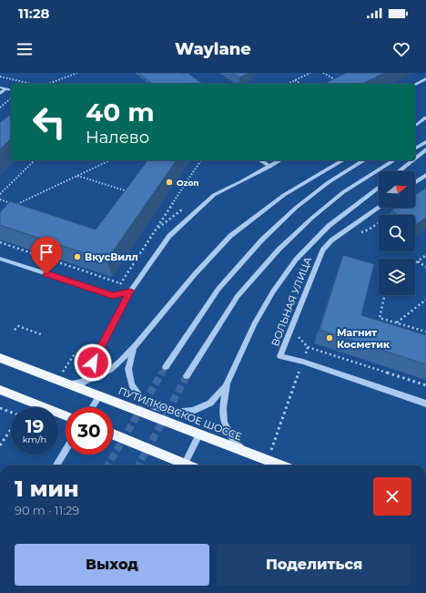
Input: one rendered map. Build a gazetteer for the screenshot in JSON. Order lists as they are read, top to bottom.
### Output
{
  "streets": {
    "main road": ["ПУТИЛКОВСКОЕ ШОССЕ"],
    "street": ["ВОЛЬНАЯ УЛИЦА"]
  },
  "places": ["Ozon", "ВкусВилл", "Магнит Косметик"],
  "north": "right",
  "page": {
    "status": "11:28",
    "header": "Waylane",
    "turn": ["40 m", "Налево"],
    "speed": "19 km/h",
    "limit": "30",
    "heading": ["1 мин", "90 m · 11:29"],
    "buttons": ["Выход", "Поделиться"]
  }
}
